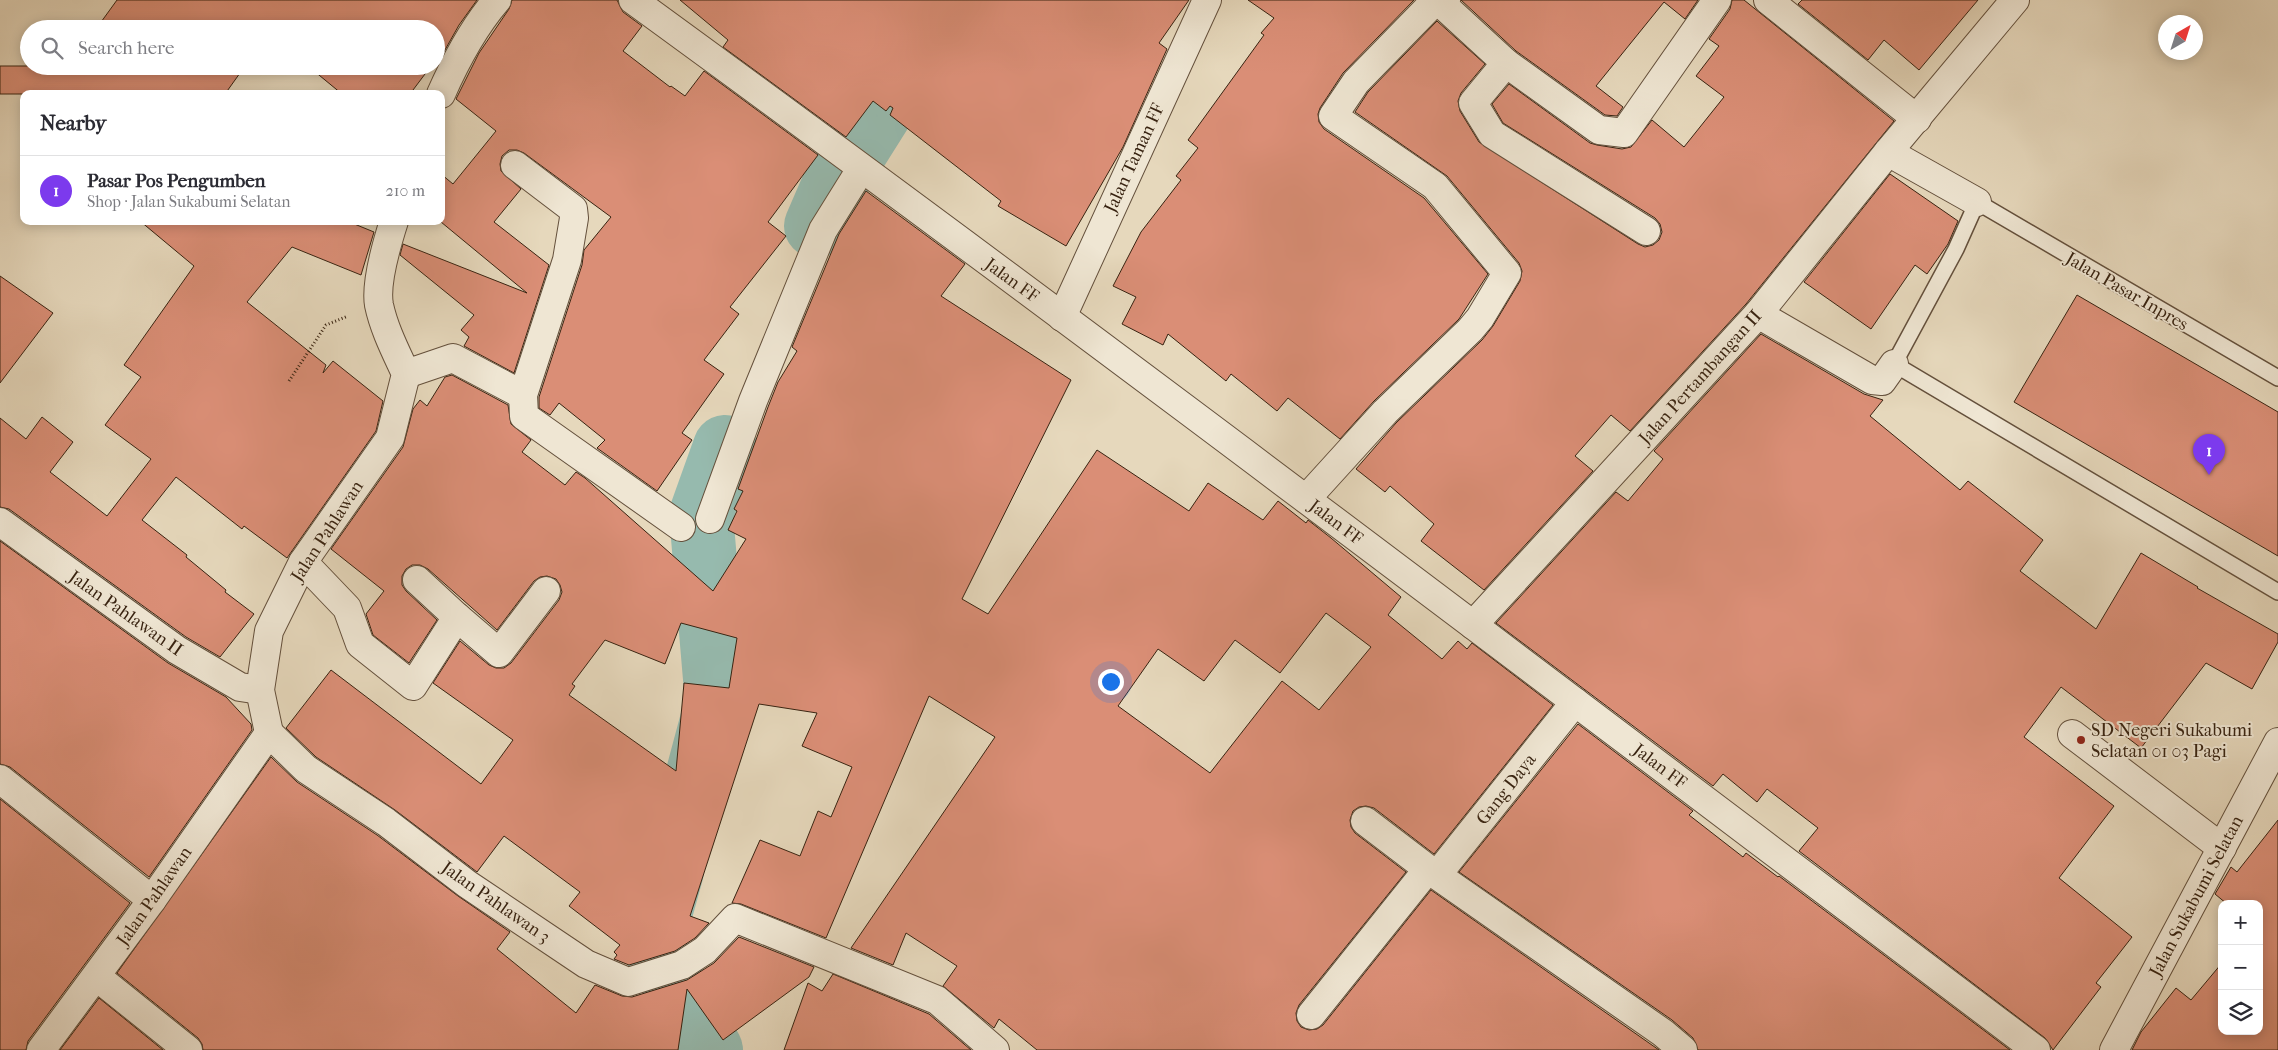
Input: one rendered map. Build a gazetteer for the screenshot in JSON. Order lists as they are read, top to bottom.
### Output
{
  "streets": {
    "street": [
      "Jalan Taman FF",
      "Jalan FF",
      "Jalan Pasar Inpres",
      "Jalan Pertambangan II",
      "Jalan Pahlawan",
      "Jalan Pahlawan II",
      "Gang Daya",
      "Jalan Sukabumi Selatan",
      "Jalan Pahlawan 3"
    ]
  },
  "crossings": [
    ["Jalan Taman FF", "Jalan FF"],
    ["Jalan FF", "Jalan Pertambangan II"],
    ["Jalan FF", "Gang Daya"],
    ["Jalan Pasar Inpres", "Jalan Pertambangan II"],
    ["Jalan Pahlawan", "Jalan Pahlawan II"],
    ["Jalan Pahlawan", "Jalan Pahlawan 3"]
  ],
  "places": ["SD Negeri Sukabumi Selatan 01 03 Pagi"],
  "north": "top right",
  "page": {
    "search": "Search here",
    "heading": "Nearby",
    "list": [
      {
        "mark": "1",
        "name": "Pasar Pos Pengumben",
        "note": "Shop · Jalan Sukabumi Selatan",
        "value": "210 m"
      }
    ],
    "pins": "1",
    "map_buttons": ["+", "−"]
  }
}
